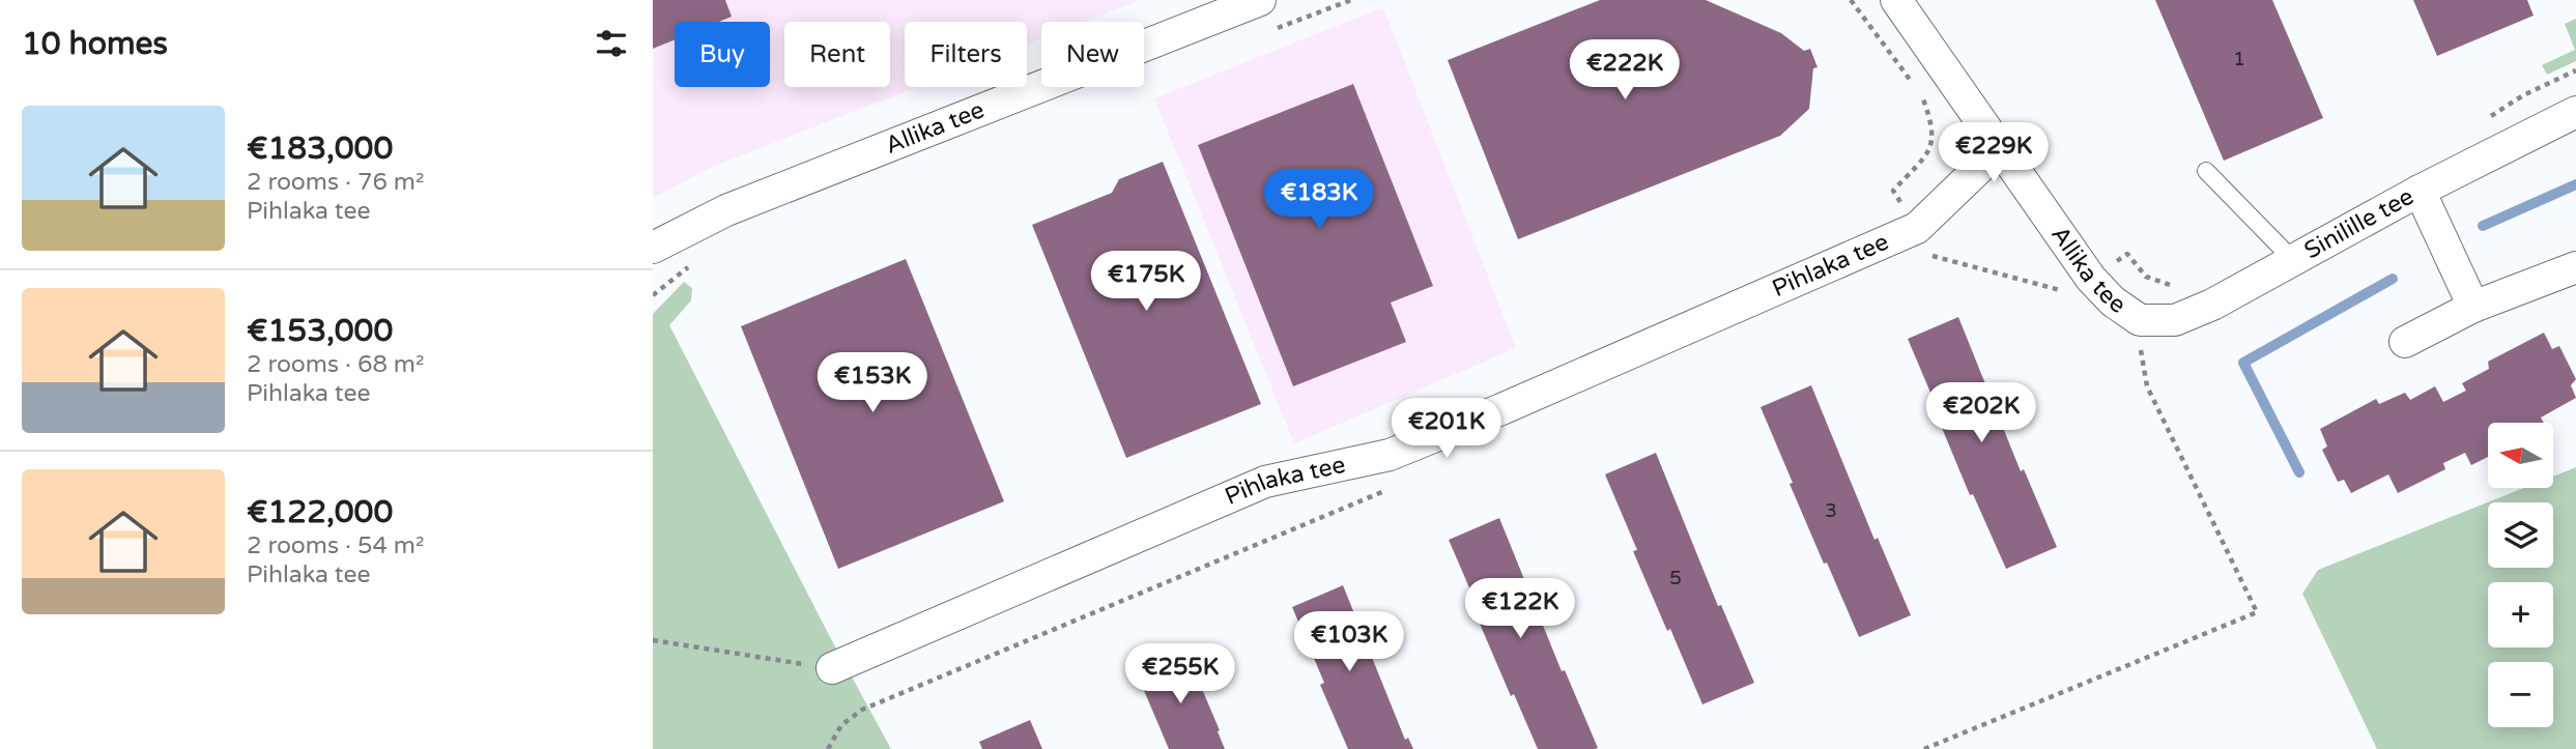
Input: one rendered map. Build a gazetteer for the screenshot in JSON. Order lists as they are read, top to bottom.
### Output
{
  "streets": {
    "street": ["Allika tee", "Sinilille tee", "Pihlaka tee"]
  },
  "crossings": [
    ["Allika tee", "Sinilille tee"],
    ["Allika tee", "Pihlaka tee"]
  ],
  "house_numbers": ["1", "3", "5"],
  "north": "left",
  "page": {
    "heading": "10 homes",
    "chip": [
      "Buy",
      "Rent",
      "Filters",
      "New"
    ],
    "price": [
      "€222K",
      "€229K",
      "€183K",
      "€175K",
      "€153K",
      "€202K",
      "€201K",
      "€122K",
      "€103K",
      "€255K"
    ],
    "list": [
      {
        "name": "€183,000",
        "note": "2 rooms · 76 m² · Pihlaka tee"
      },
      {
        "name": "€153,000",
        "note": "2 rooms · 68 m² · Pihlaka tee"
      },
      {
        "name": "€122,000",
        "note": "2 rooms · 54 m² · Pihlaka tee"
      }
    ],
    "map_buttons": ["+", "−"]
  }
}
